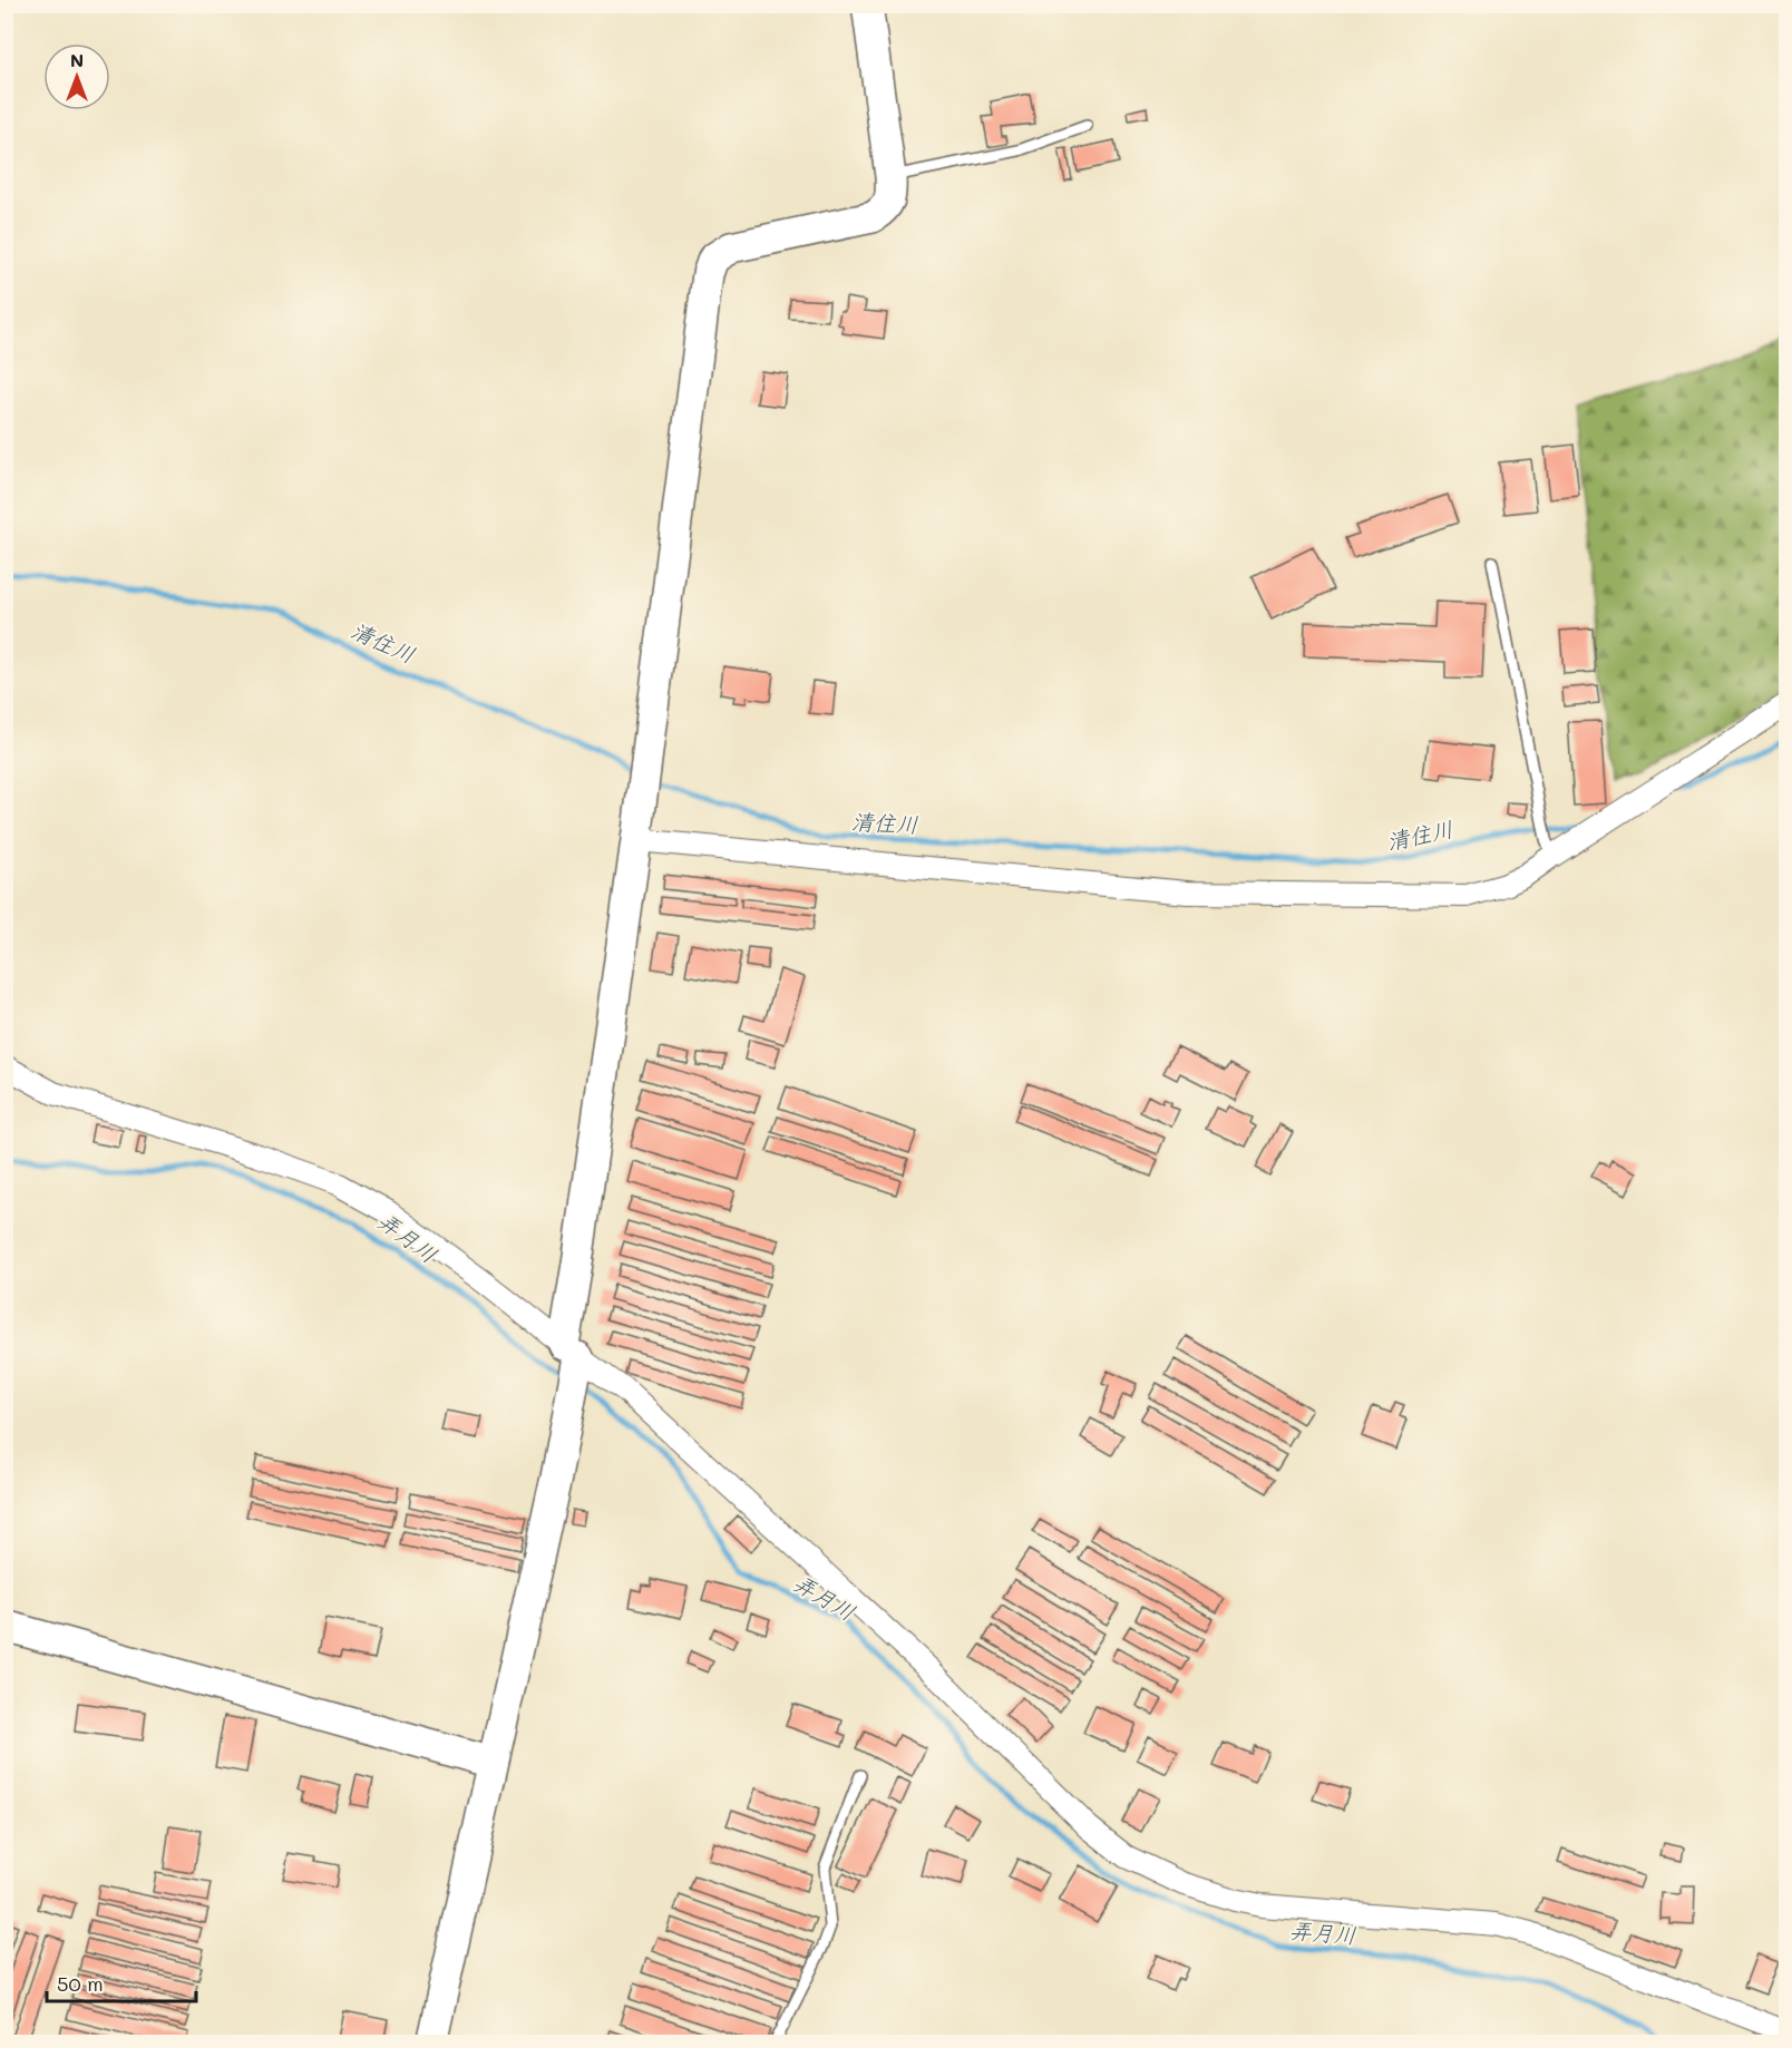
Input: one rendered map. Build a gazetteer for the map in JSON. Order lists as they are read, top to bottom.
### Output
{
  "water": ["清住川", "弄月川"],
  "scale_bar": "50 m",
  "north": "top"
}
